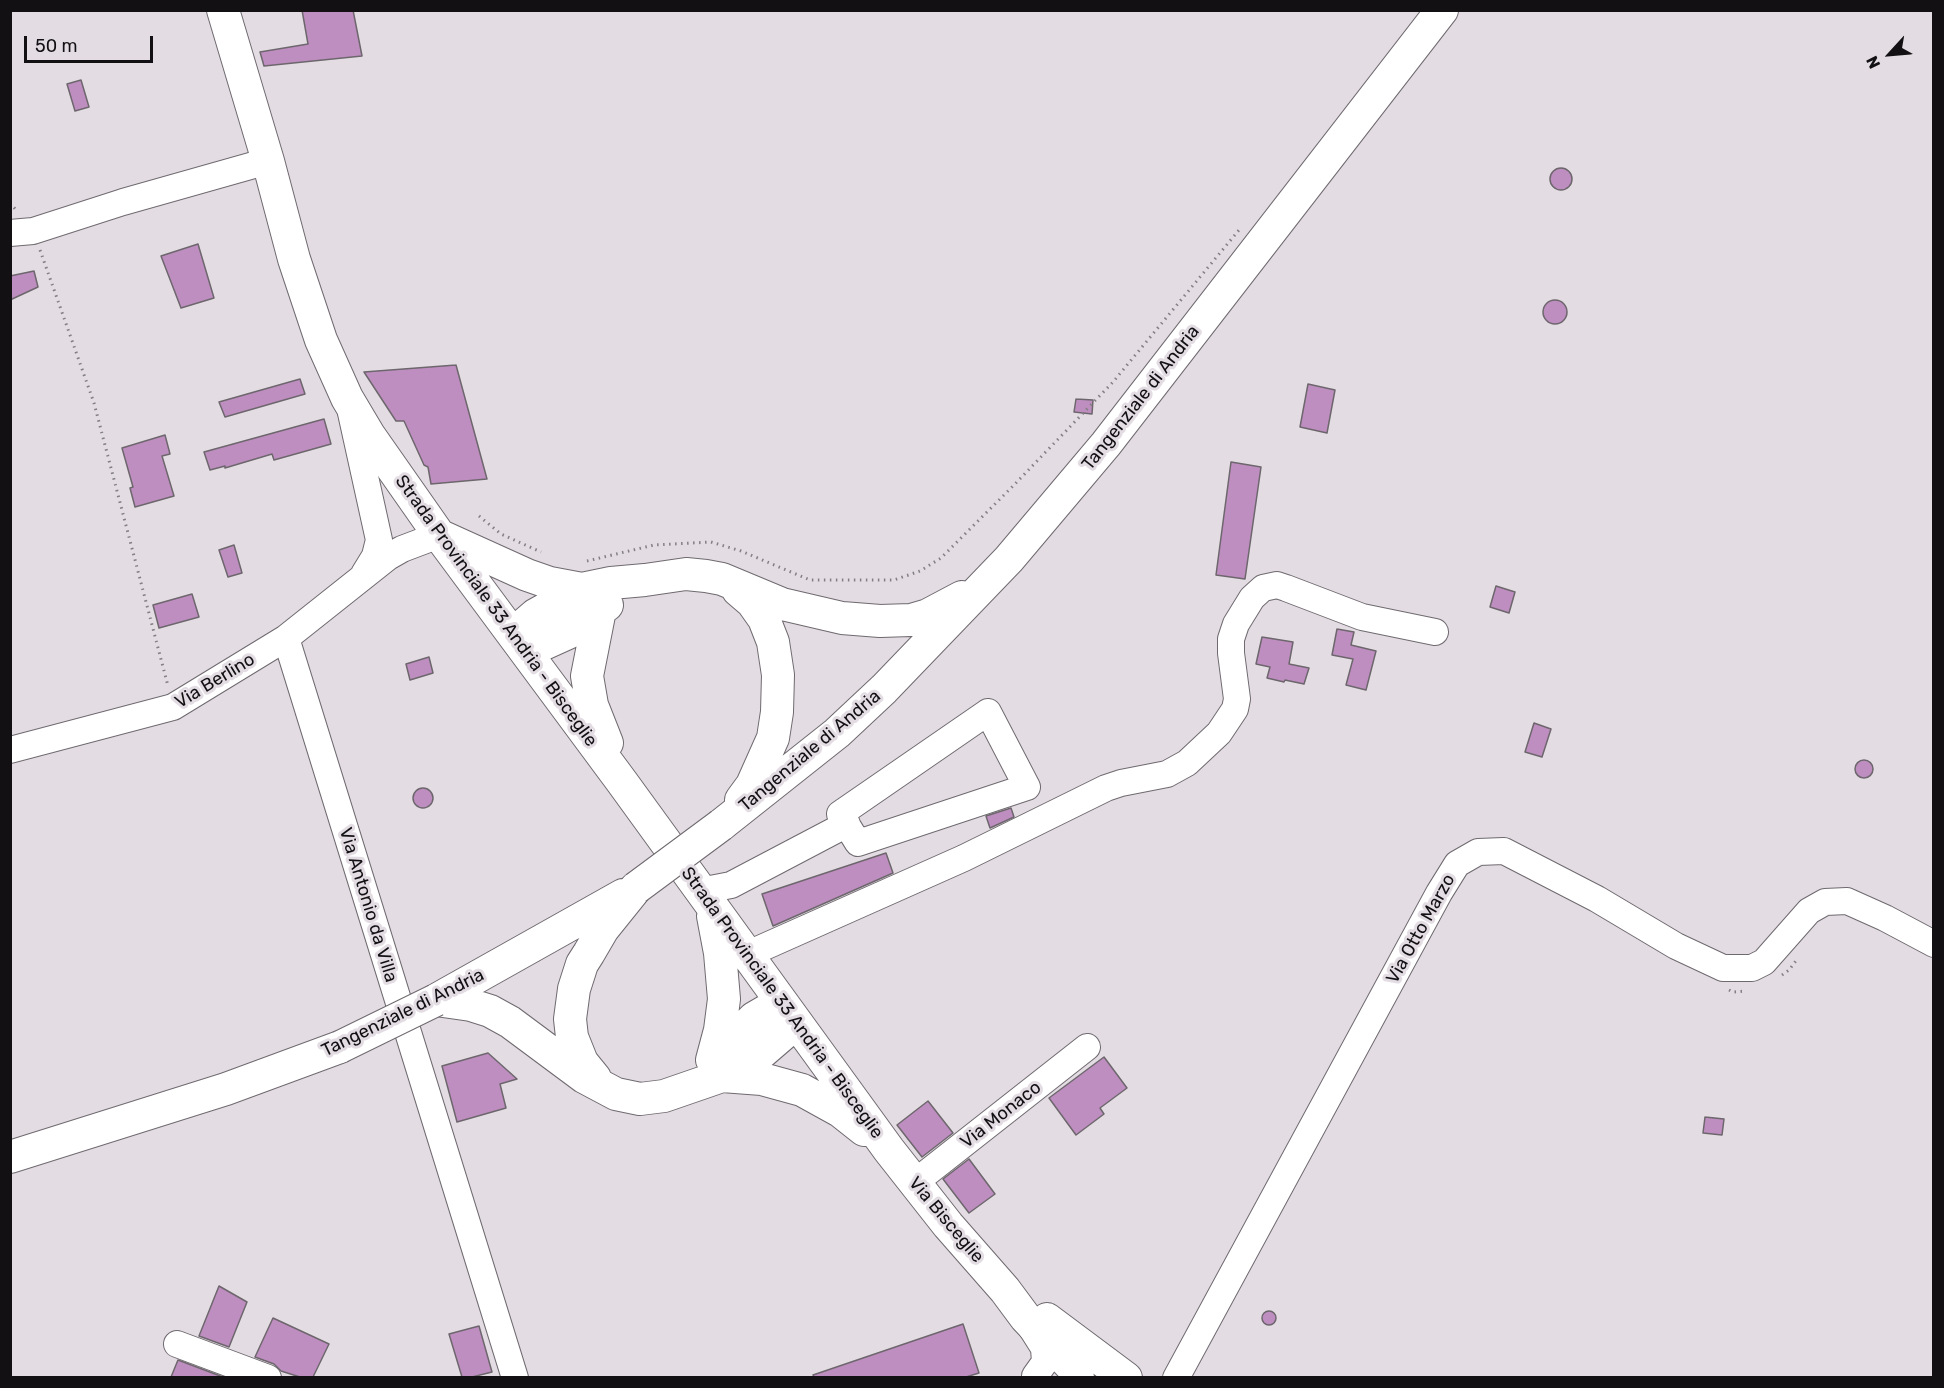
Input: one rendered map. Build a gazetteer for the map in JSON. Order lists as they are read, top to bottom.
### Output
{
  "streets": {
    "main road": ["Tangenziale di Andria", "Strada Provinciale 33 Andria - Bisceglie", "Via Bisceglie"],
    "street": [
      "Via Berlino",
      "Via Antonio da Villa",
      "Via Otto Marzo",
      "Via Monaco"
    ]
  },
  "crossings": [
    ["Strada Provinciale 33 Andria - Bisceglie", "Via Berlino"],
    ["Strada Provinciale 33 Andria - Bisceglie", "Via Bisceglie"],
    ["Via Berlino", "Via Antonio da Villa"],
    ["Via Monaco", "Via Bisceglie"]
  ],
  "scale_bar": "50 m",
  "north": "bottom left"
}
